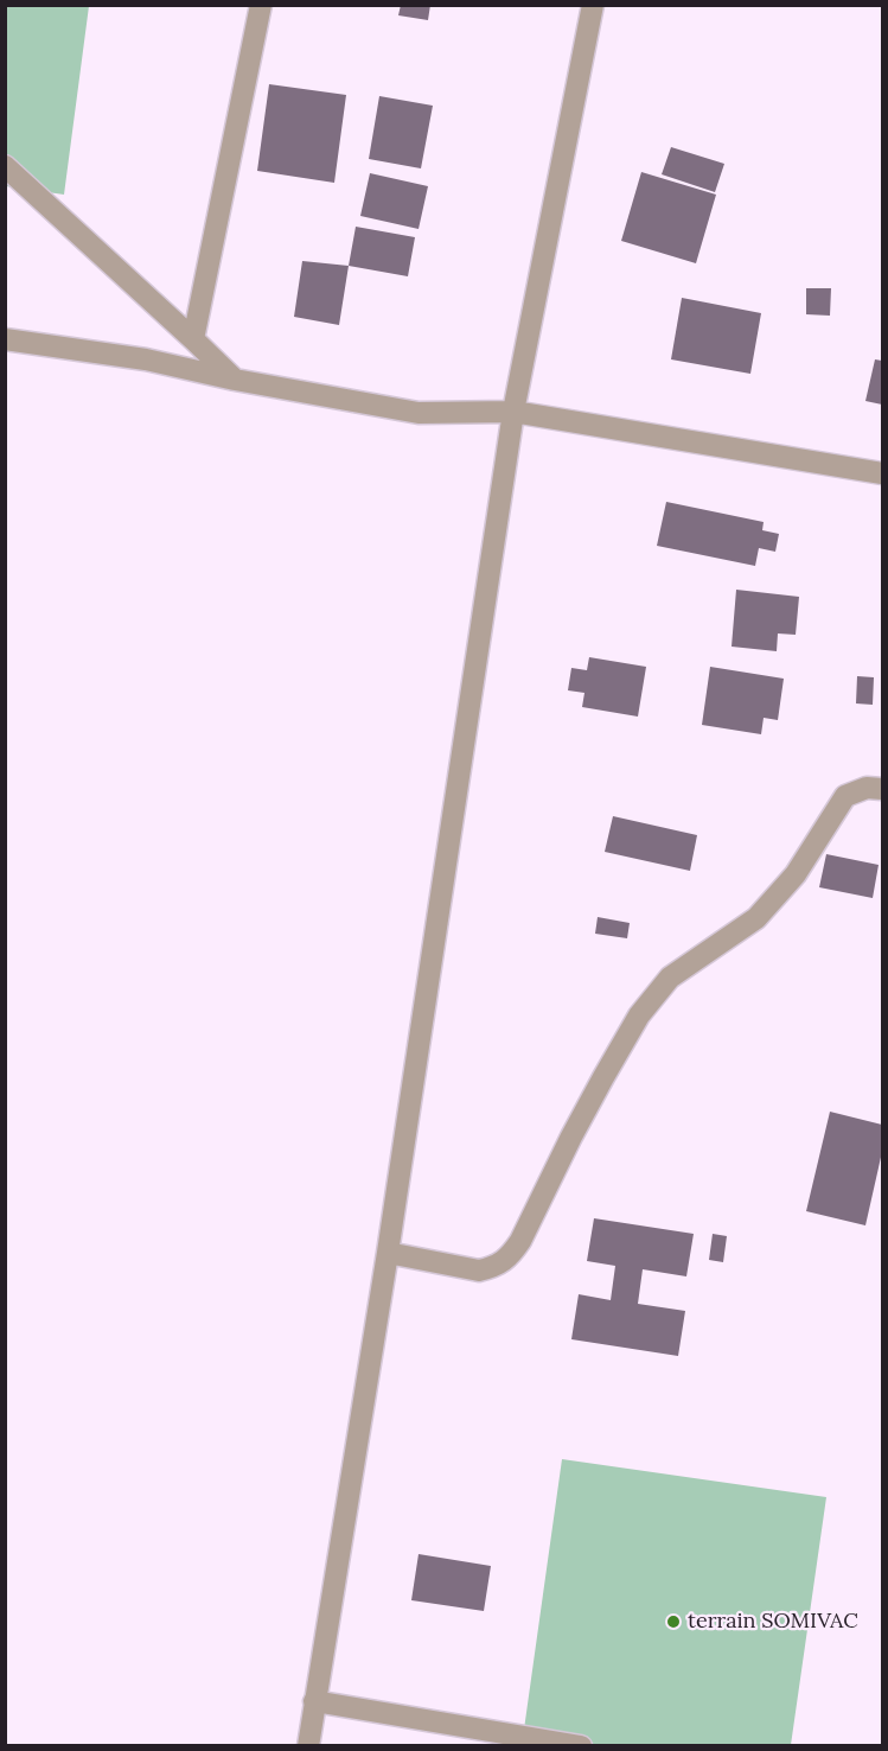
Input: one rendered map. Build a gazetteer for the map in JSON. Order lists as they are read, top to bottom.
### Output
{
  "places": ["terrain SOMIVAC"]
}
